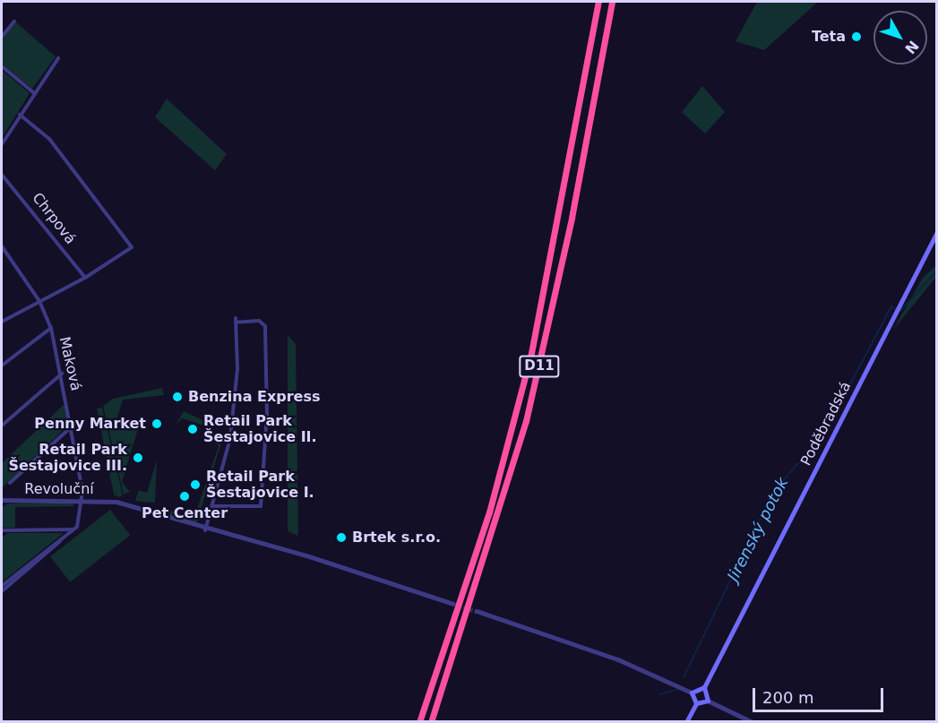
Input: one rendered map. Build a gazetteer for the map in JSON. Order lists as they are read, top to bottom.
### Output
{
  "streets": {
    "highway": ["D11"],
    "main road": ["Poděbradská"],
    "street": ["Chrpová", "Maková", "Revoluční"]
  },
  "crossings": [
    ["Maková", "Revoluční"]
  ],
  "water": ["Jirenský potok"],
  "places": [
    "Teta",
    "Benzina Express",
    "Penny Market",
    "Retail Park Šestajovice II.",
    "Retail Park Šestajovice III.",
    "Retail Park Šestajovice I.",
    "Pet Center",
    "Brtek s.r.o."
  ],
  "scale_bar": "200 m",
  "north": "bottom right"
}
